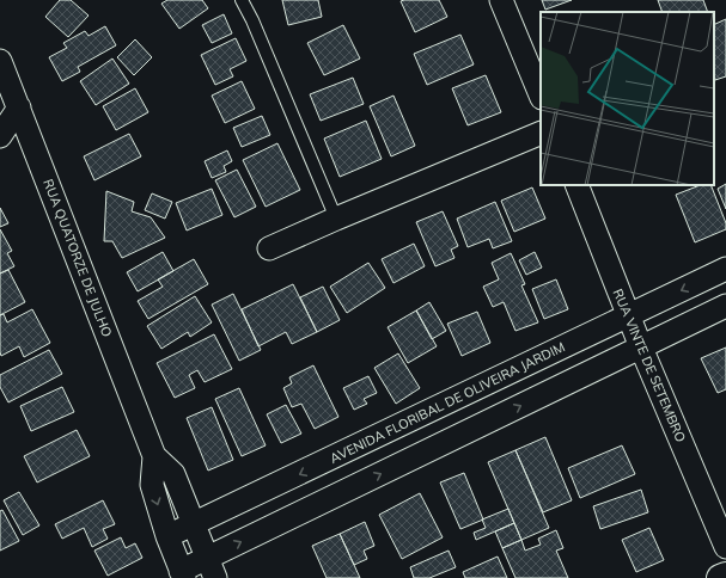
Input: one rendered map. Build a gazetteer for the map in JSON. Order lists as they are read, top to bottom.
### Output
{
  "streets": {
    "street": ["RUA QUATORZE DE JULHO", "RUA VINTE DE SETEMBRO", "AVENIDA FLORIBAL DE OLIVEIRA JARDIM"]
  },
  "crossings": [
    ["RUA QUATORZE DE JULHO", "AVENIDA FLORIBAL DE OLIVEIRA JARDIM"],
    ["RUA VINTE DE SETEMBRO", "AVENIDA FLORIBAL DE OLIVEIRA JARDIM"]
  ]
}
